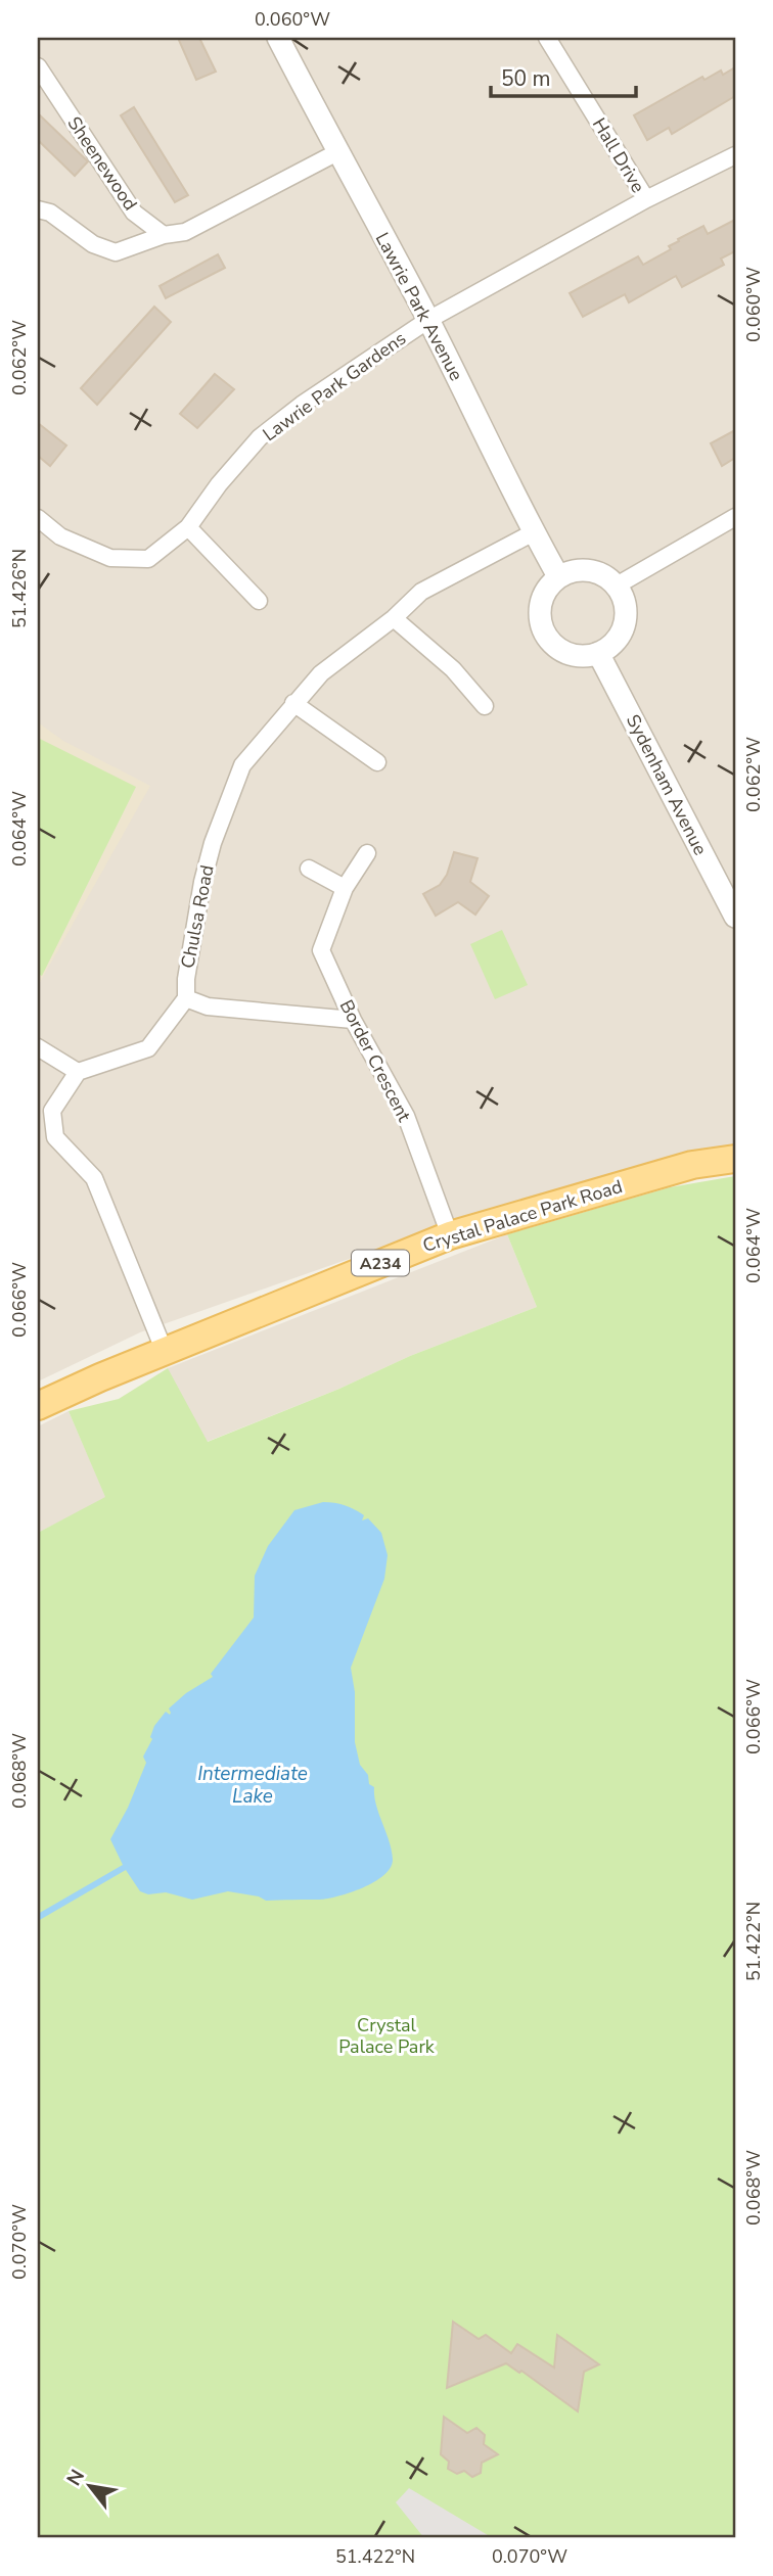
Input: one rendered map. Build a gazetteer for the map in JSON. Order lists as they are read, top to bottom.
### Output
{
  "streets": {
    "main road": ["Crystal Palace Park Road", "A234"],
    "street": [
      "Hall Drive",
      "Sheenewood",
      "Lawrie Park Avenue",
      "Lawrie Park Gardens",
      "Sydenham Avenue",
      "Chulsa Road",
      "Border Crescent"
    ]
  },
  "crossings": [
    ["Hall Drive", "Lawrie Park Gardens"],
    ["Lawrie Park Avenue", "Lawrie Park Gardens"],
    ["Lawrie Park Avenue", "Sydenham Avenue"],
    ["Lawrie Park Avenue", "Chulsa Road"],
    ["Border Crescent", "Crystal Palace Park Road"]
  ],
  "water": ["Intermediate Lake"],
  "parks": ["Crystal Palace Park"],
  "scale_bar": "50 m",
  "north": "top left",
  "coordinates": [
    "0.060°W",
    "0.062°W",
    "51.426°N",
    "0.064°W",
    "0.066°W",
    "0.068°W",
    "51.422°N",
    "0.070°W"
  ]
}
